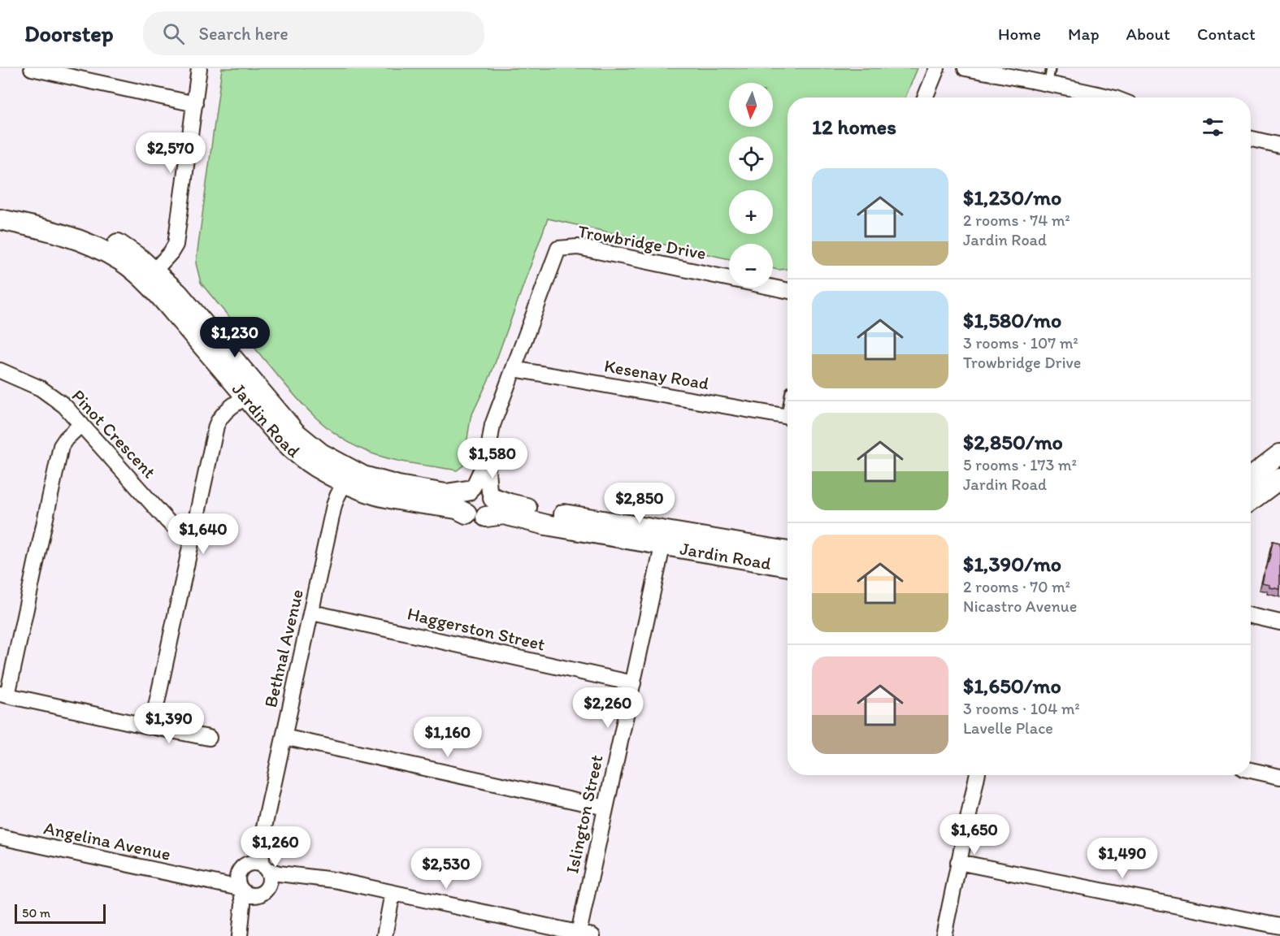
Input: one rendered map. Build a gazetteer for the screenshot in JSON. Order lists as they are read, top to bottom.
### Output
{
  "streets": {
    "street": [
      "Trowbridge Drive",
      "Kesenay Road",
      "Jardin Road",
      "Pinot Crescent",
      "Haggerston Street",
      "Bethnal Avenue",
      "Islington Street",
      "Angelina Avenue"
    ]
  },
  "crossings": [
    ["Trowbridge Drive", "Kesenay Road"],
    ["Trowbridge Drive", "Jardin Road"],
    ["Jardin Road", "Bethnal Avenue"],
    ["Jardin Road", "Islington Street"],
    ["Haggerston Street", "Bethnal Avenue"],
    ["Haggerston Street", "Islington Street"],
    ["Bethnal Avenue", "Angelina Avenue"]
  ],
  "scale_bar": "50 m",
  "north": "bottom",
  "page": {
    "header": "Doorstep",
    "search": "Search here",
    "nav": [
      "Home",
      "Map",
      "About",
      "Contact"
    ],
    "map_buttons": ["+", "−"],
    "heading": "12 homes",
    "price": [
      "$2,570",
      "$1,230",
      "$1,580",
      "$2,850",
      "$1,640",
      "$2,260",
      "$1,390",
      "$1,160",
      "$1,650",
      "$1,260",
      "$1,490",
      "$2,530"
    ],
    "list": [
      {
        "name": "$1,230/mo",
        "note": "2 rooms · 74 m² · Jardin Road"
      },
      {
        "name": "$1,580/mo",
        "note": "3 rooms · 107 m² · Trowbridge Drive"
      },
      {
        "name": "$2,850/mo",
        "note": "5 rooms · 173 m² · Jardin Road"
      },
      {
        "name": "$1,390/mo",
        "note": "2 rooms · 70 m² · Nicastro Avenue"
      },
      {
        "name": "$1,650/mo",
        "note": "3 rooms · 104 m² · Lavelle Place"
      }
    ],
    "scale": "50 m"
  }
}
